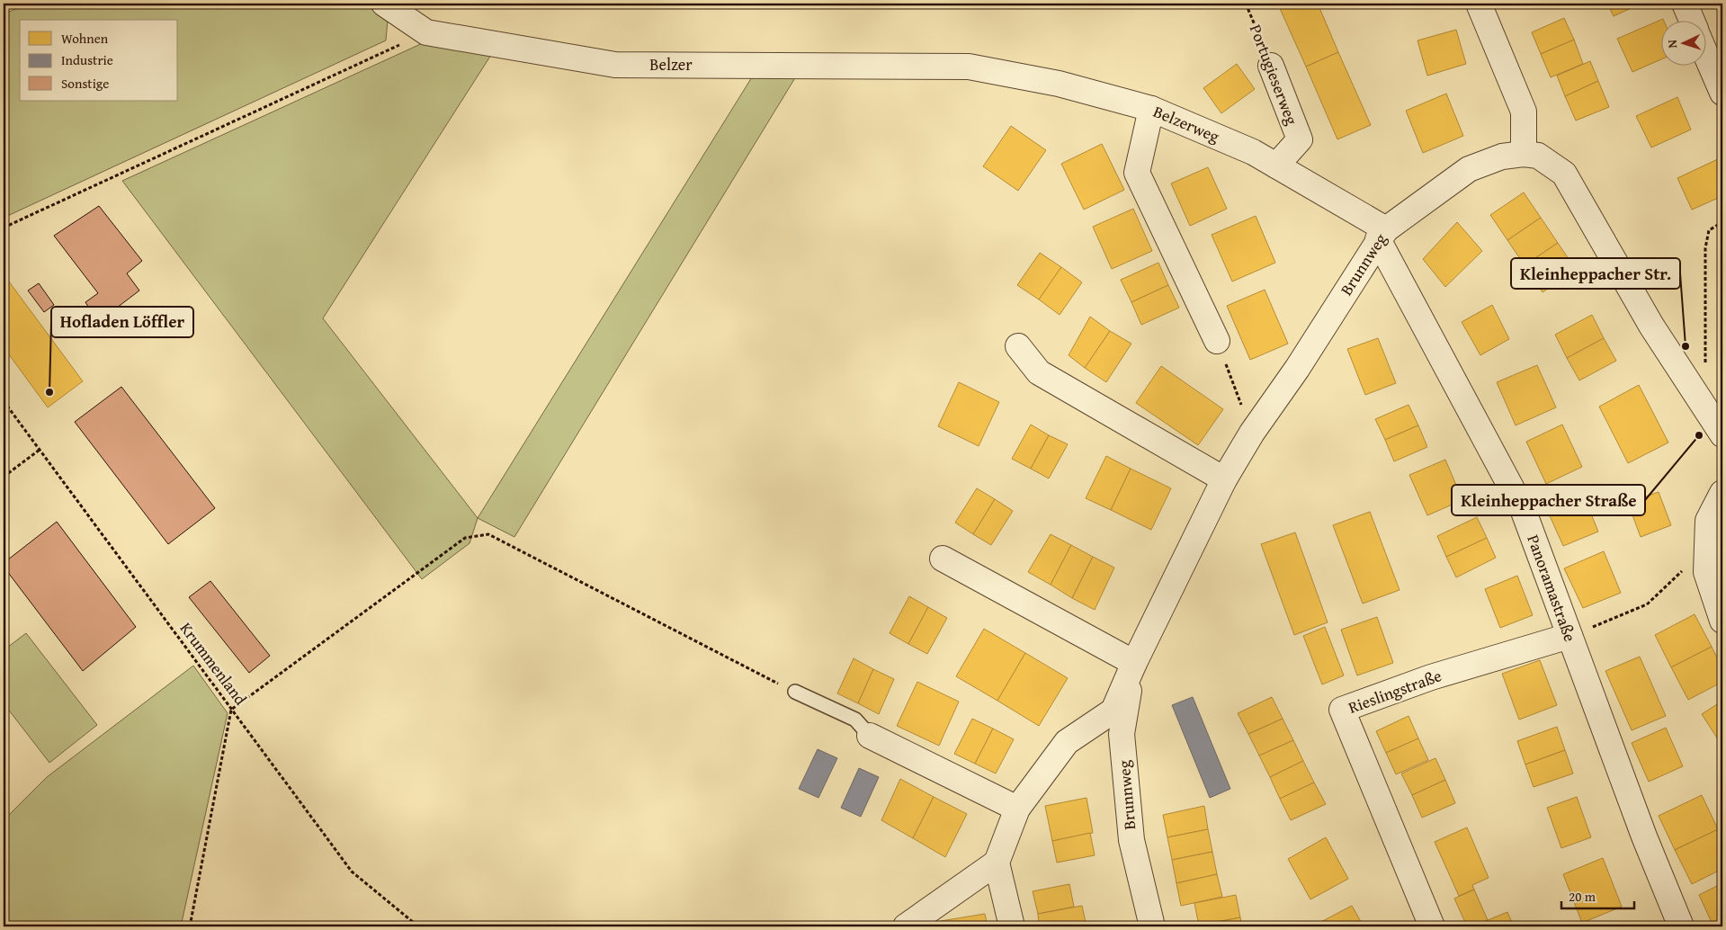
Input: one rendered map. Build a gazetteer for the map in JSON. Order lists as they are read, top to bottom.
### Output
{
  "streets": {
    "street": [
      "Belzer",
      "Portugieserweg",
      "Belzerweg",
      "Brunnweg",
      "Panoramastraße",
      "Rieslingstraße"
    ],
    "path": ["Krummenland"]
  },
  "crossings": [
    ["Belzer", "Belzerweg"],
    ["Portugieserweg", "Belzerweg"],
    ["Belzerweg", "Brunnweg"],
    ["Belzerweg", "Panoramastraße"],
    ["Brunnweg", "Panoramastraße"],
    ["Panoramastraße", "Rieslingstraße"]
  ],
  "places": ["Kleinheppacher Str.", "Hofladen Löffler", "Kleinheppacher Straße"],
  "legend": ["Wohnen", "Industrie", "Sonstige"],
  "scale_bar": "20 m",
  "north": "left"
}
